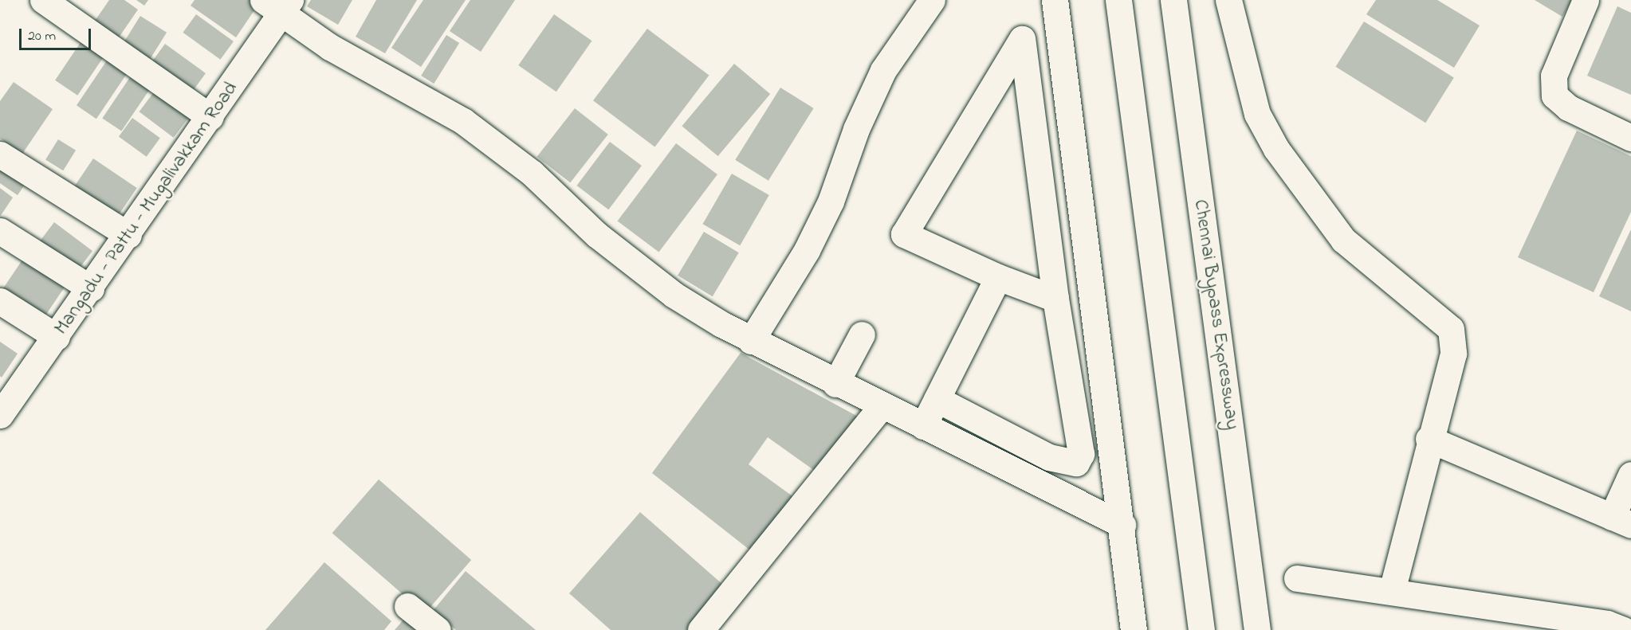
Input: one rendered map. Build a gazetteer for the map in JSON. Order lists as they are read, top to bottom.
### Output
{
  "streets": {
    "main road": ["Mangadu - Pattu - Mugalivakkam Road", "Chennai Bypass Expressway"]
  },
  "scale_bar": "20 m"
}
